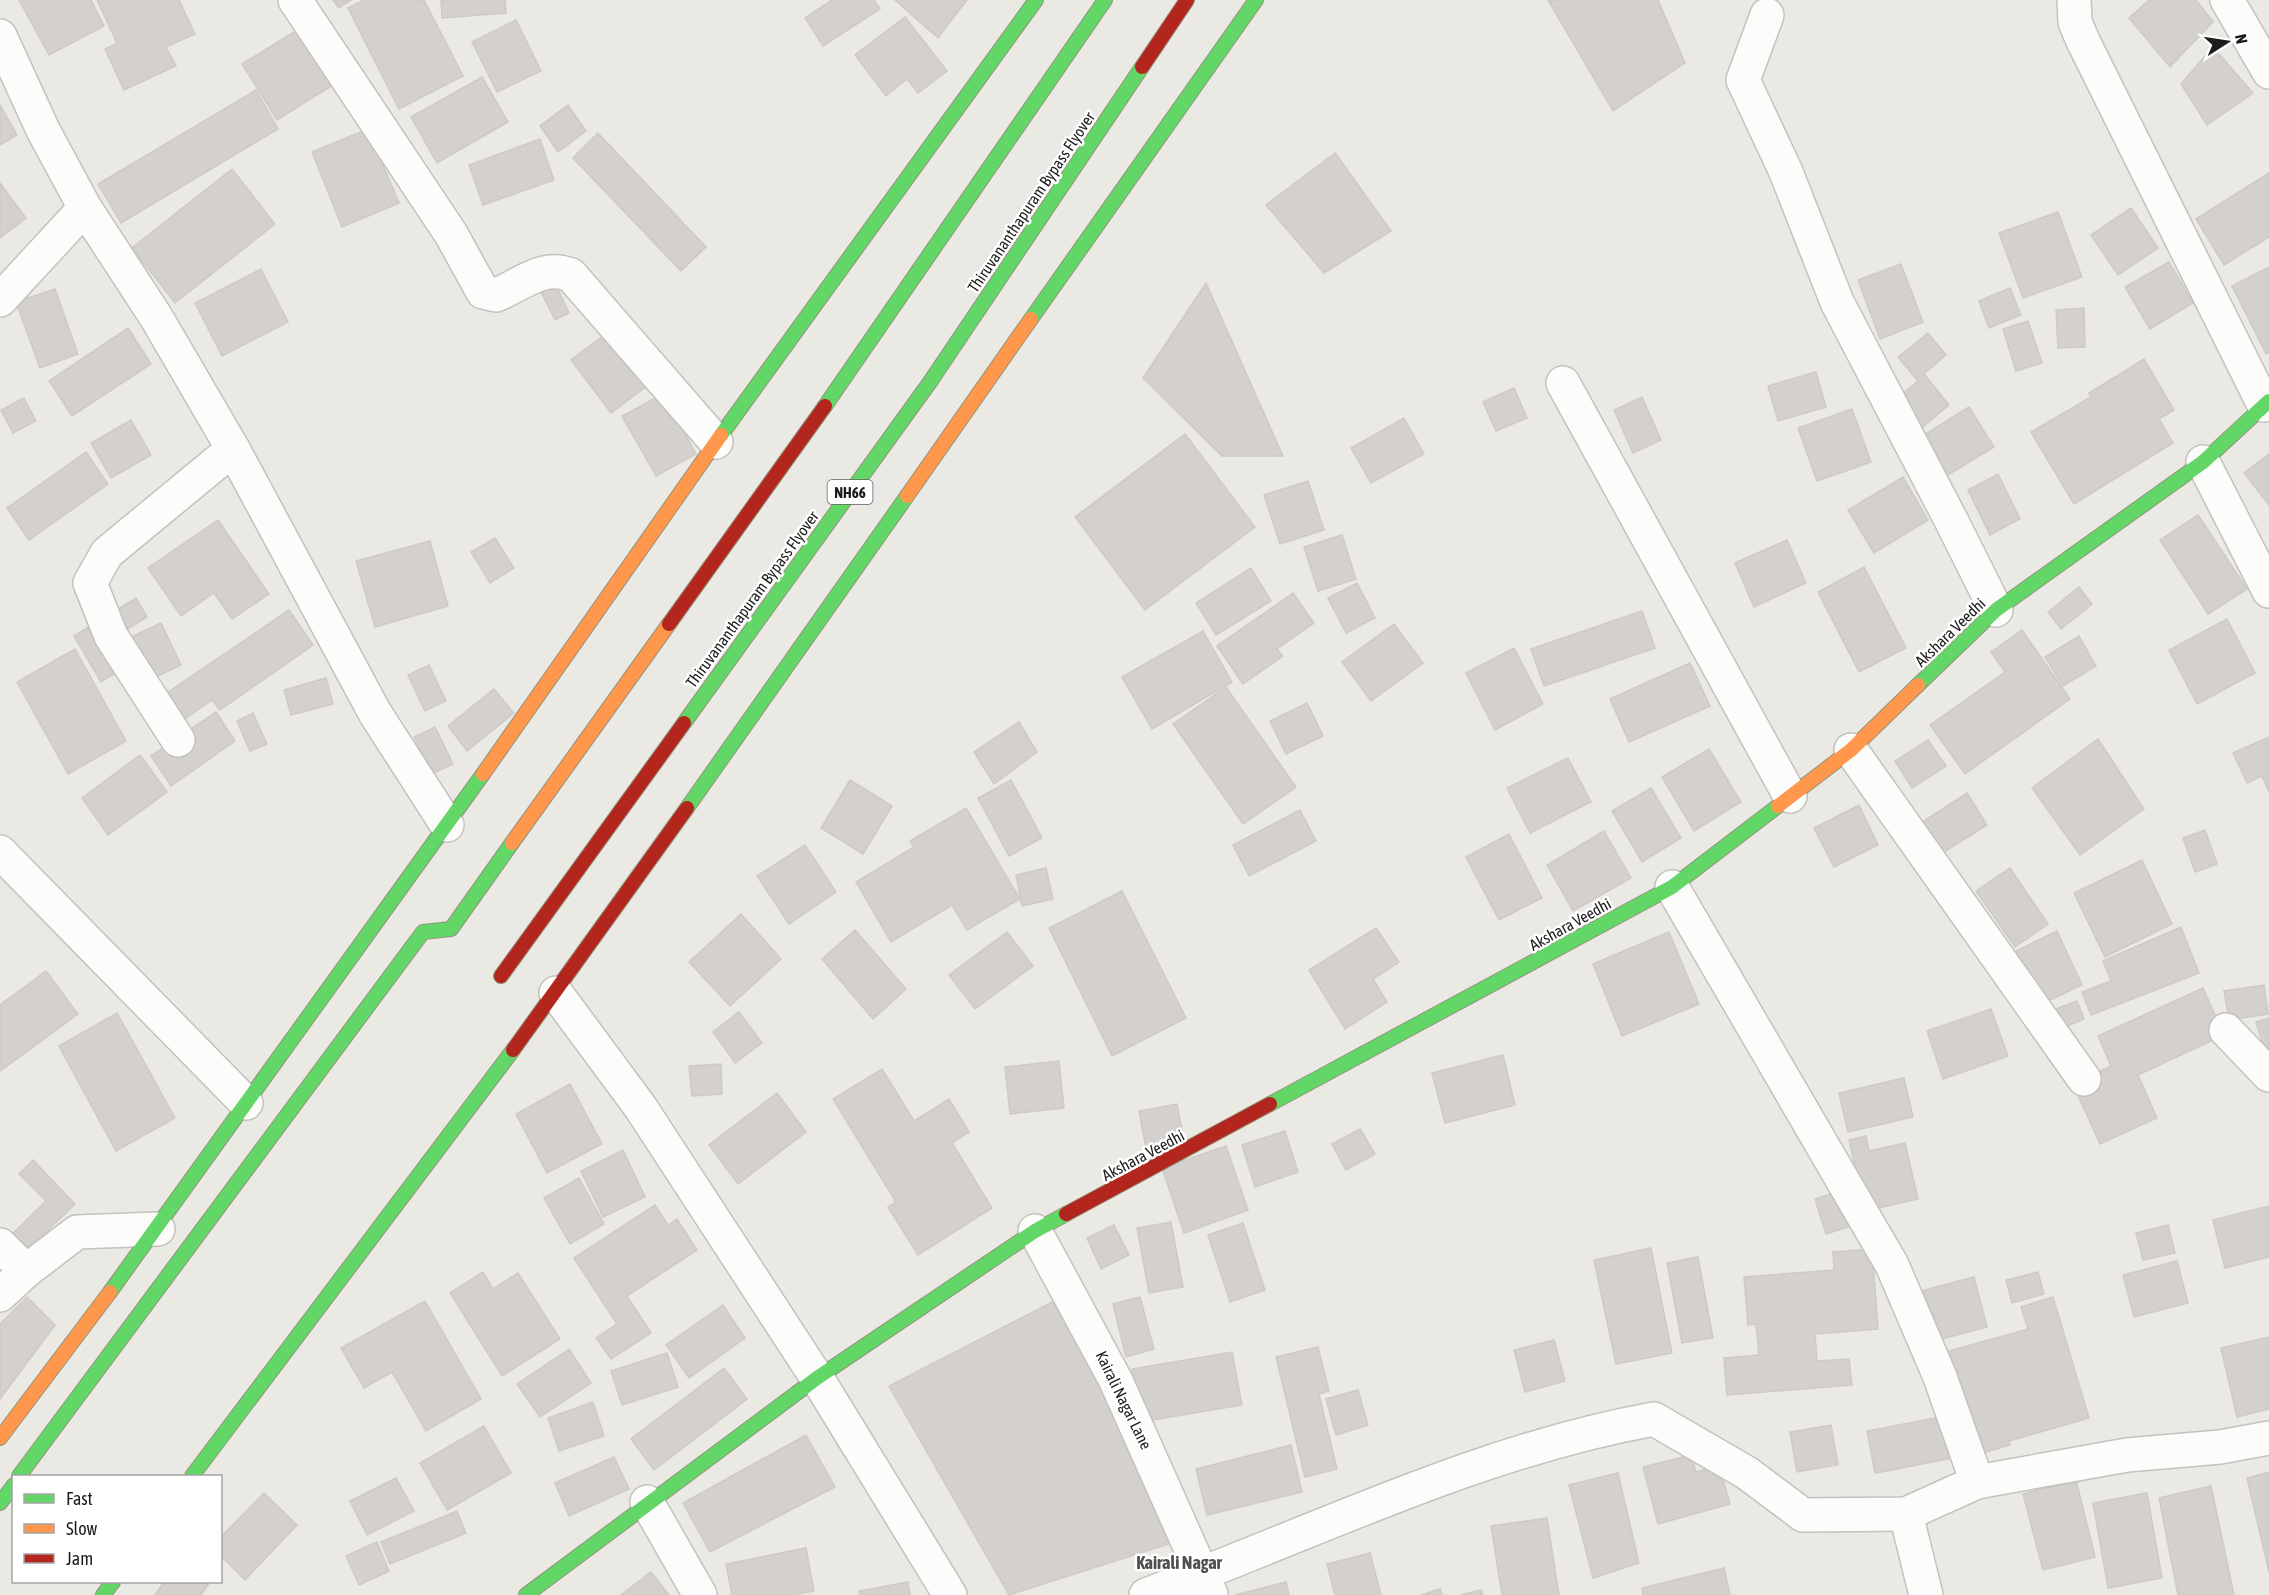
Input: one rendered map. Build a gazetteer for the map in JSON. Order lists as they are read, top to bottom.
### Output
{
  "streets": {
    "main road": ["Thiruvananthapuram Bypass Flyover", "NH66", "Akshara Veedhi"],
    "street": ["Kairali Nagar Lane"]
  },
  "crossings": [
    ["Akshara Veedhi", "Kairali Nagar Lane"]
  ],
  "districts": ["Kairali Nagar"],
  "legend": ["Fast", "Slow", "Jam"],
  "north": "right"
}
